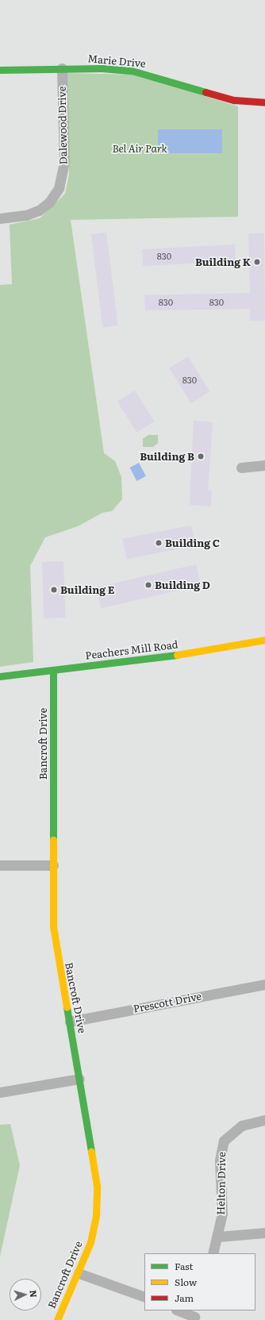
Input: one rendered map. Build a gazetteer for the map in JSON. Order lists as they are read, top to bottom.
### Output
{
  "streets": {
    "street": [
      "Marie Drive",
      "Dalewood Drive",
      "Peachers Mill Road",
      "Bancroft Drive",
      "Prescott Drive",
      "Helton Drive"
    ]
  },
  "crossings": [
    ["Marie Drive", "Dalewood Drive"],
    ["Peachers Mill Road", "Bancroft Drive"],
    ["Bancroft Drive", "Prescott Drive"]
  ],
  "parks": ["Bel Air Park"],
  "places": [
    "Building K",
    "Building B",
    "Building C",
    "Building D",
    "Building E"
  ],
  "house_numbers": [
    "830",
    "830",
    "830",
    "830"
  ],
  "legend": ["Fast", "Slow", "Jam"],
  "north": "right"
}
